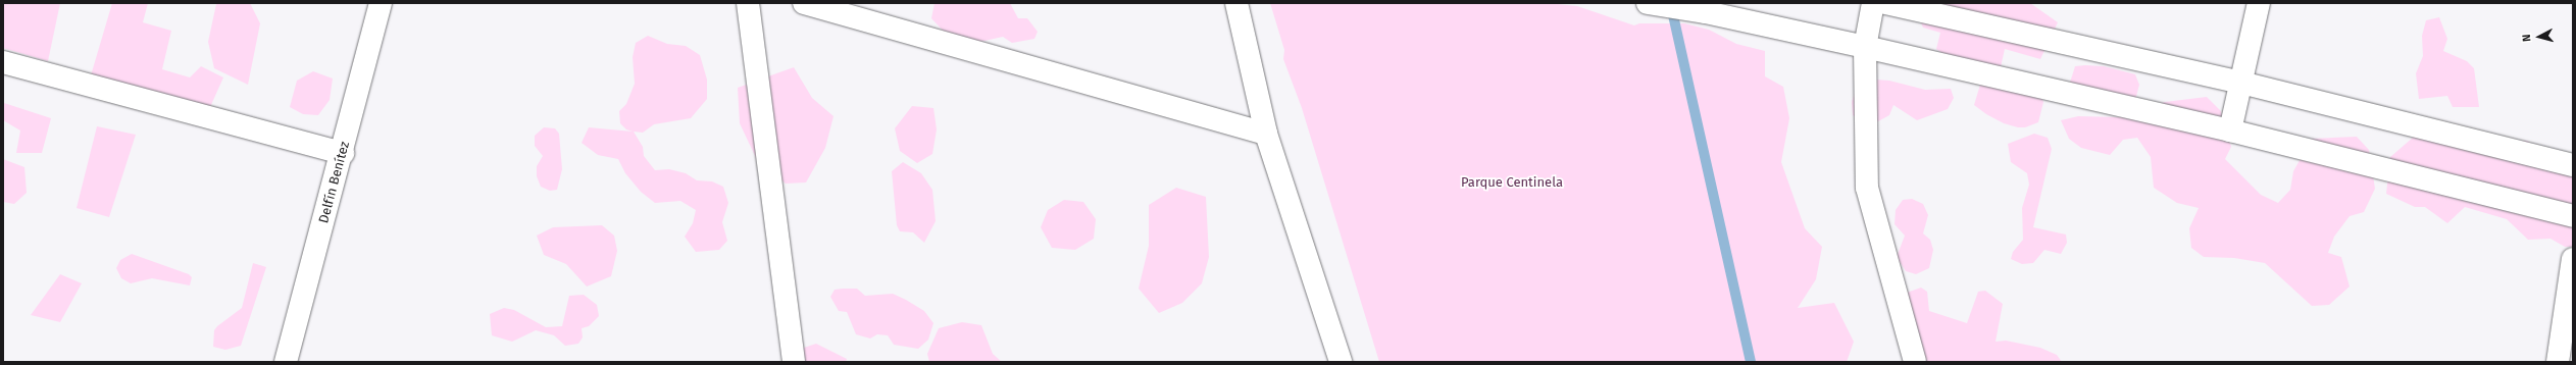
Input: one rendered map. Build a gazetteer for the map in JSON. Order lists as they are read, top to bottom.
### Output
{
  "streets": {
    "street": ["Delfín Benítez"]
  },
  "parks": ["Parque Centinela"],
  "north": "left"
}
